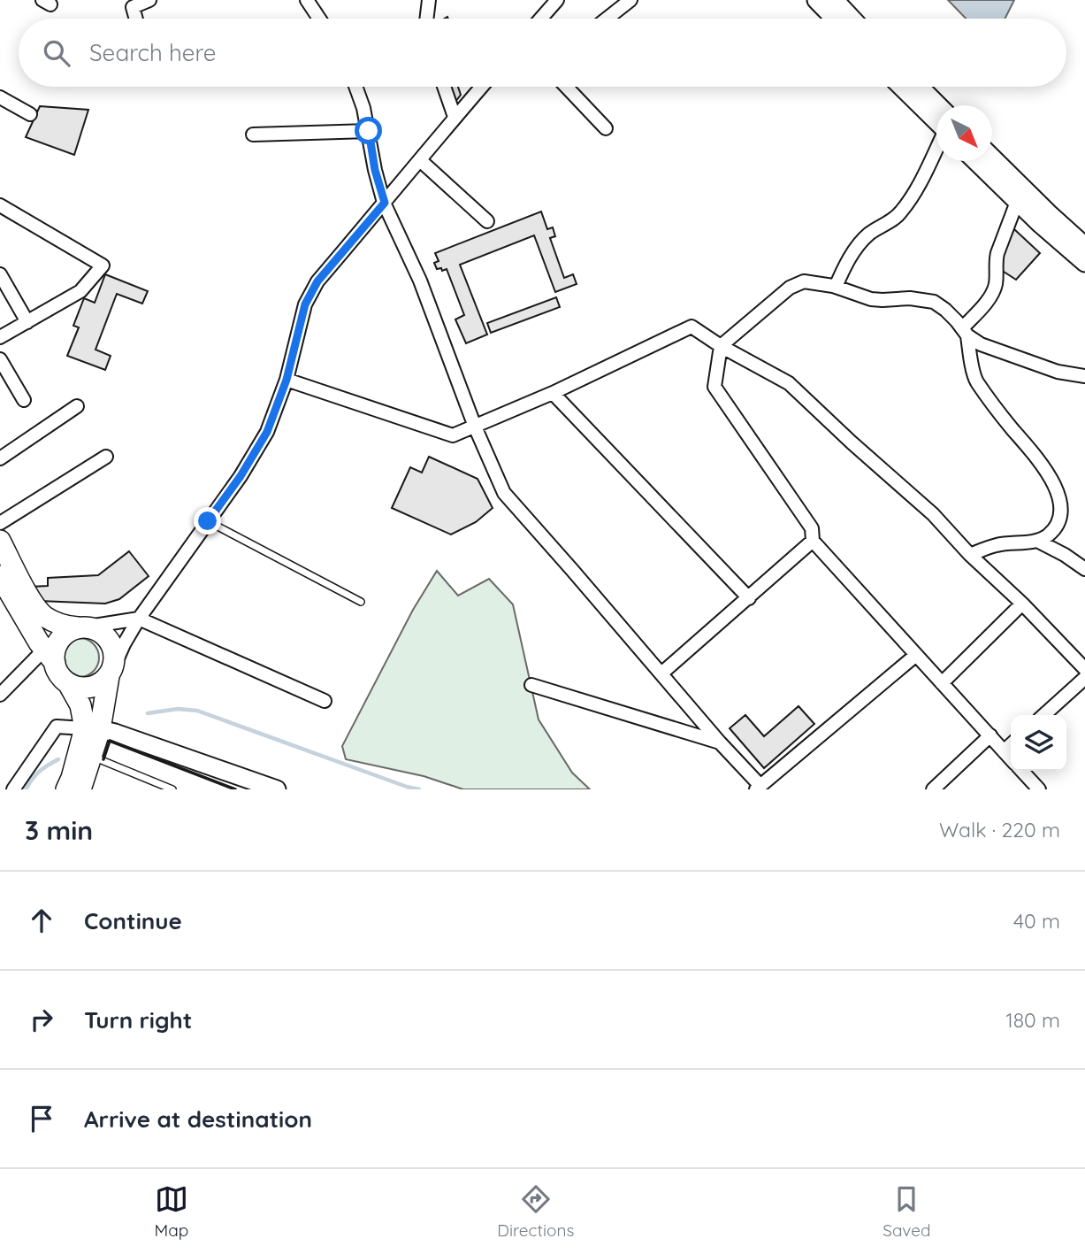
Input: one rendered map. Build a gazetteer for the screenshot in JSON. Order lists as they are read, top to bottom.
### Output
{
  "north": "bottom right",
  "page": {
    "search": "Search here",
    "heading": ["3 min", "Walk · 220 m"],
    "list": [
      ["Continue", "40 m"],
      ["Turn right", "180 m"],
      "Arrive at destination"
    ],
    "nav": ["Map", "Directions", "Saved"]
  }
}
